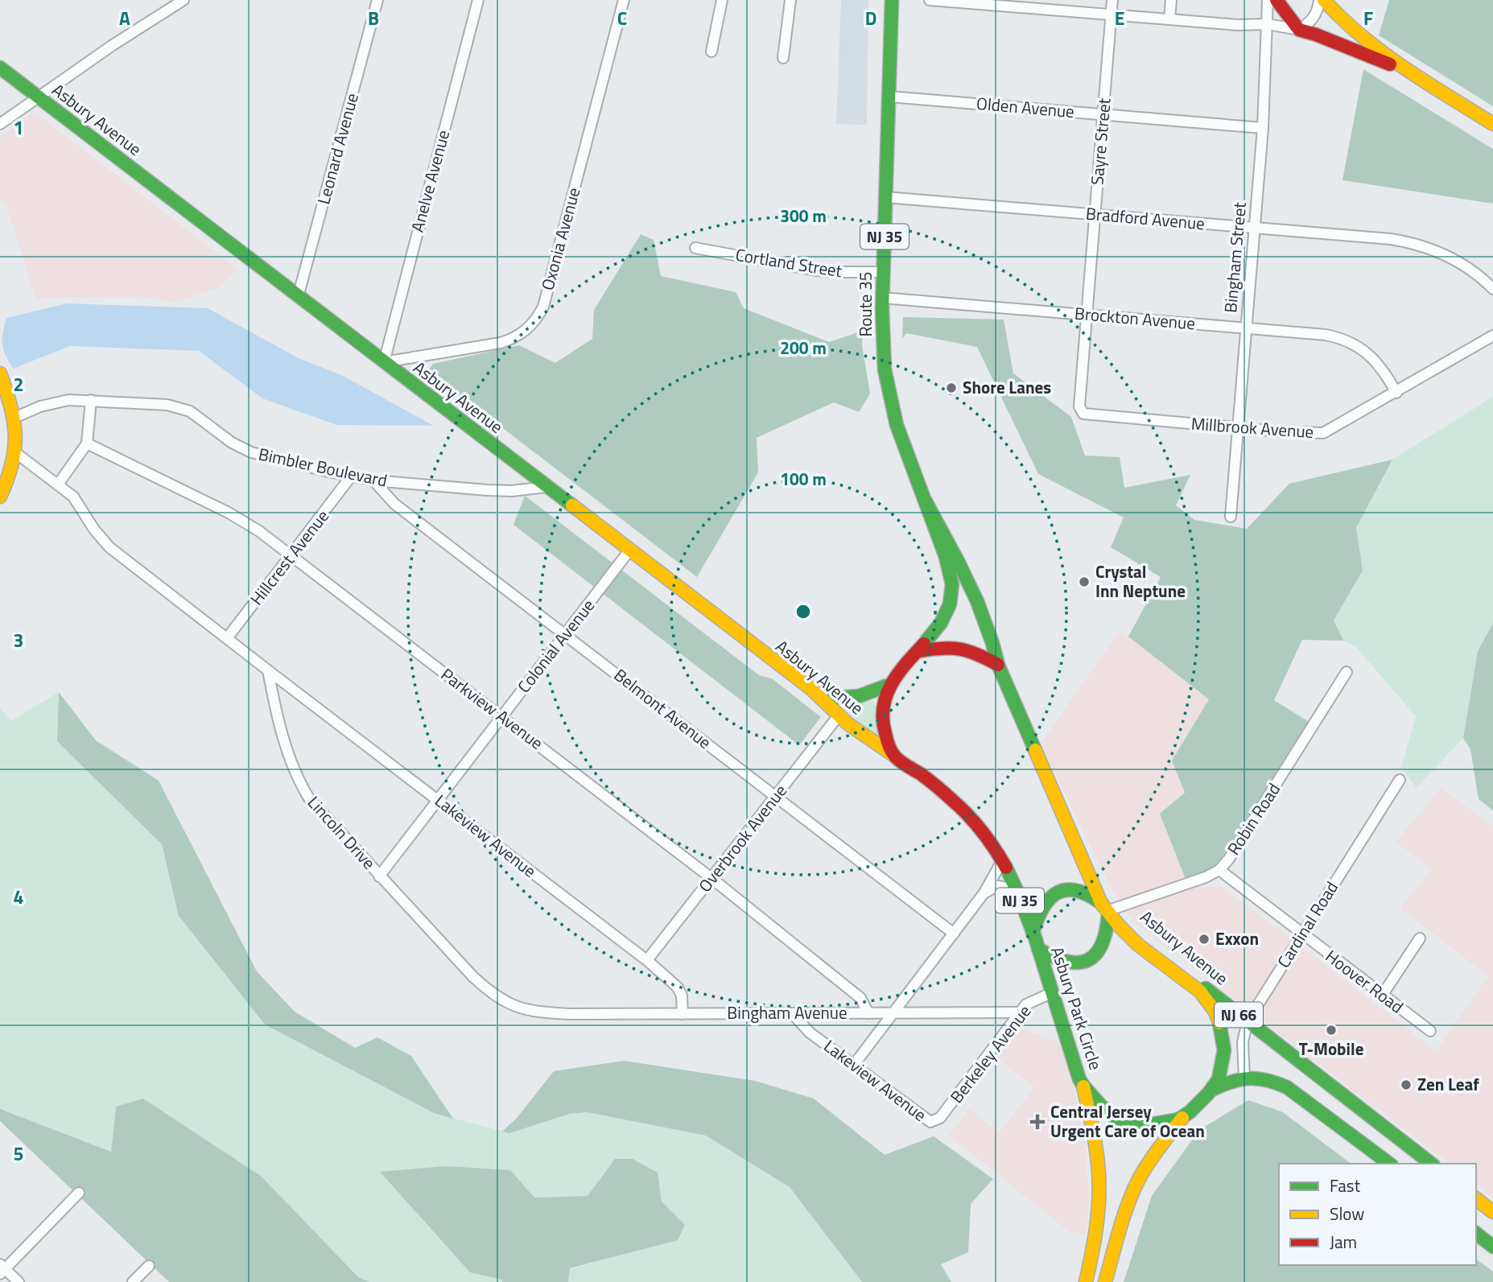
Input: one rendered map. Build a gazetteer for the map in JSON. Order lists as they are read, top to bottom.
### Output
{
  "streets": {
    "main road": [
      "Asbury Avenue",
      "NJ 35",
      "Route 35",
      "Asbury Park Circle",
      "NJ 66"
    ],
    "street": [
      "Olden Avenue",
      "Sayre Street",
      "Leonard Avenue",
      "Anelve Avenue",
      "Bradford Avenue",
      "Oxonia Avenue",
      "Bingham Street",
      "Cortland Street",
      "Brockton Avenue",
      "Millbrook Avenue",
      "Bimbler Boulevard",
      "Hillcrest Avenue",
      "Colonial Avenue",
      "Parkview Avenue",
      "Belmont Avenue",
      "Robin Road",
      "Lincoln Drive",
      "Lakeview Avenue",
      "Overbrook Avenue",
      "Cardinal Road",
      "Hoover Road",
      "Bingham Avenue",
      "Berkeley Avenue"
    ]
  },
  "crossings": [
    ["Olden Avenue", "Sayre Street"],
    ["Olden Avenue", "Bingham Street"],
    ["Olden Avenue", "Route 35"],
    ["Asbury Avenue", "Leonard Avenue"],
    ["Asbury Avenue", "Anelve Avenue"],
    ["Asbury Avenue", "Oxonia Avenue"],
    ["Asbury Avenue", "Bimbler Boulevard"],
    ["Asbury Avenue", "Colonial Avenue"],
    ["Asbury Avenue", "Robin Road"],
    ["Asbury Avenue", "Overbrook Avenue"],
    ["Asbury Avenue", "Cardinal Road"],
    ["Asbury Avenue", "Asbury Park Circle"],
    ["Sayre Street", "Bradford Avenue"],
    ["Sayre Street", "Brockton Avenue"],
    ["Sayre Street", "Millbrook Avenue"],
    ["Anelve Avenue", "Oxonia Avenue"],
    ["Bradford Avenue", "Bingham Street"],
    ["Bradford Avenue", "Route 35"],
    ["NJ 35", "Route 35"],
    ["NJ 35", "Asbury Park Circle"],
    ["Bingham Street", "Brockton Avenue"],
    ["Bingham Street", "Millbrook Avenue"],
    ["Cortland Street", "Route 35"],
    ["Route 35", "Brockton Avenue"],
    ["Brockton Avenue", "Millbrook Avenue"],
    ["Bimbler Boulevard", "Hillcrest Avenue"],
    ["Bimbler Boulevard", "Belmont Avenue"],
    ["Hillcrest Avenue", "Parkview Avenue"],
    ["Colonial Avenue", "Parkview Avenue"],
    ["Colonial Avenue", "Belmont Avenue"],
    ["Colonial Avenue", "Lincoln Drive"],
    ["Colonial Avenue", "Lakeview Avenue"],
    ["Parkview Avenue", "Overbrook Avenue"],
    ["Parkview Avenue", "Bingham Avenue"],
    ["Belmont Avenue", "Overbrook Avenue"],
    ["Robin Road", "Hoover Road"],
    ["Robin Road", "Asbury Park Circle"],
    ["Lincoln Drive", "Lakeview Avenue"],
    ["Lincoln Drive", "Bingham Avenue"],
    ["Lakeview Avenue", "Overbrook Avenue"],
    ["Lakeview Avenue", "Bingham Avenue"],
    ["Lakeview Avenue", "Berkeley Avenue"],
    ["Cardinal Road", "Hoover Road"],
    ["Asbury Park Circle", "Berkeley Avenue"]
  ],
  "places": {
    "other": [
      "Shore Lanes",
      "Crystal Inn Neptune",
      "Exxon",
      "T-Mobile",
      "Zen Leaf"
    ],
    "health": ["Central Jersey Urgent Care of Ocean"]
  },
  "legend": ["Fast", "Slow", "Jam"],
  "grid": {
    "columns": [
      "A",
      "B",
      "C",
      "D",
      "E",
      "F"
    ],
    "rows": [
      "1",
      "2",
      "3",
      "4",
      "5"
    ]
  },
  "rings": ["300 m", "200 m", "100 m"]
}
